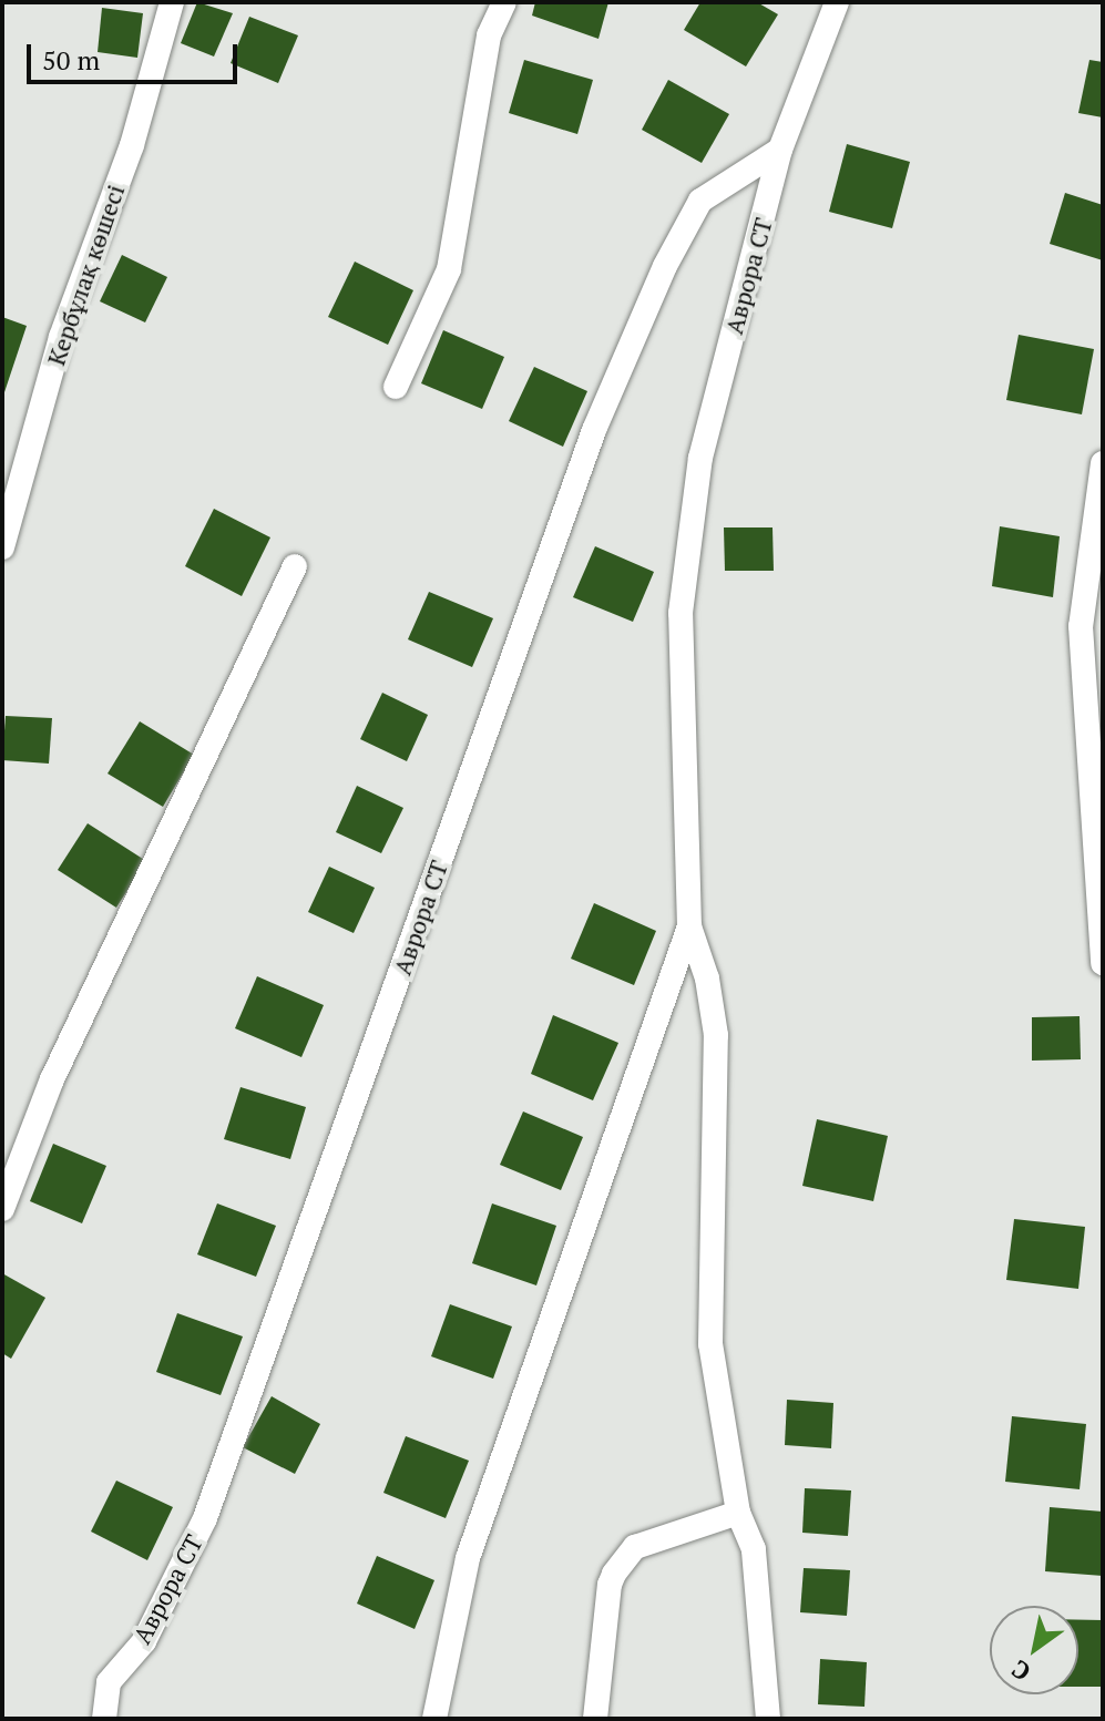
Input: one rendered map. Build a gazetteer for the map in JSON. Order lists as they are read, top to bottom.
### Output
{
  "streets": {
    "street": ["Кербұлақ көшесі", "Аврора СТ"]
  },
  "scale_bar": "50 m",
  "north": "bottom left"
}
